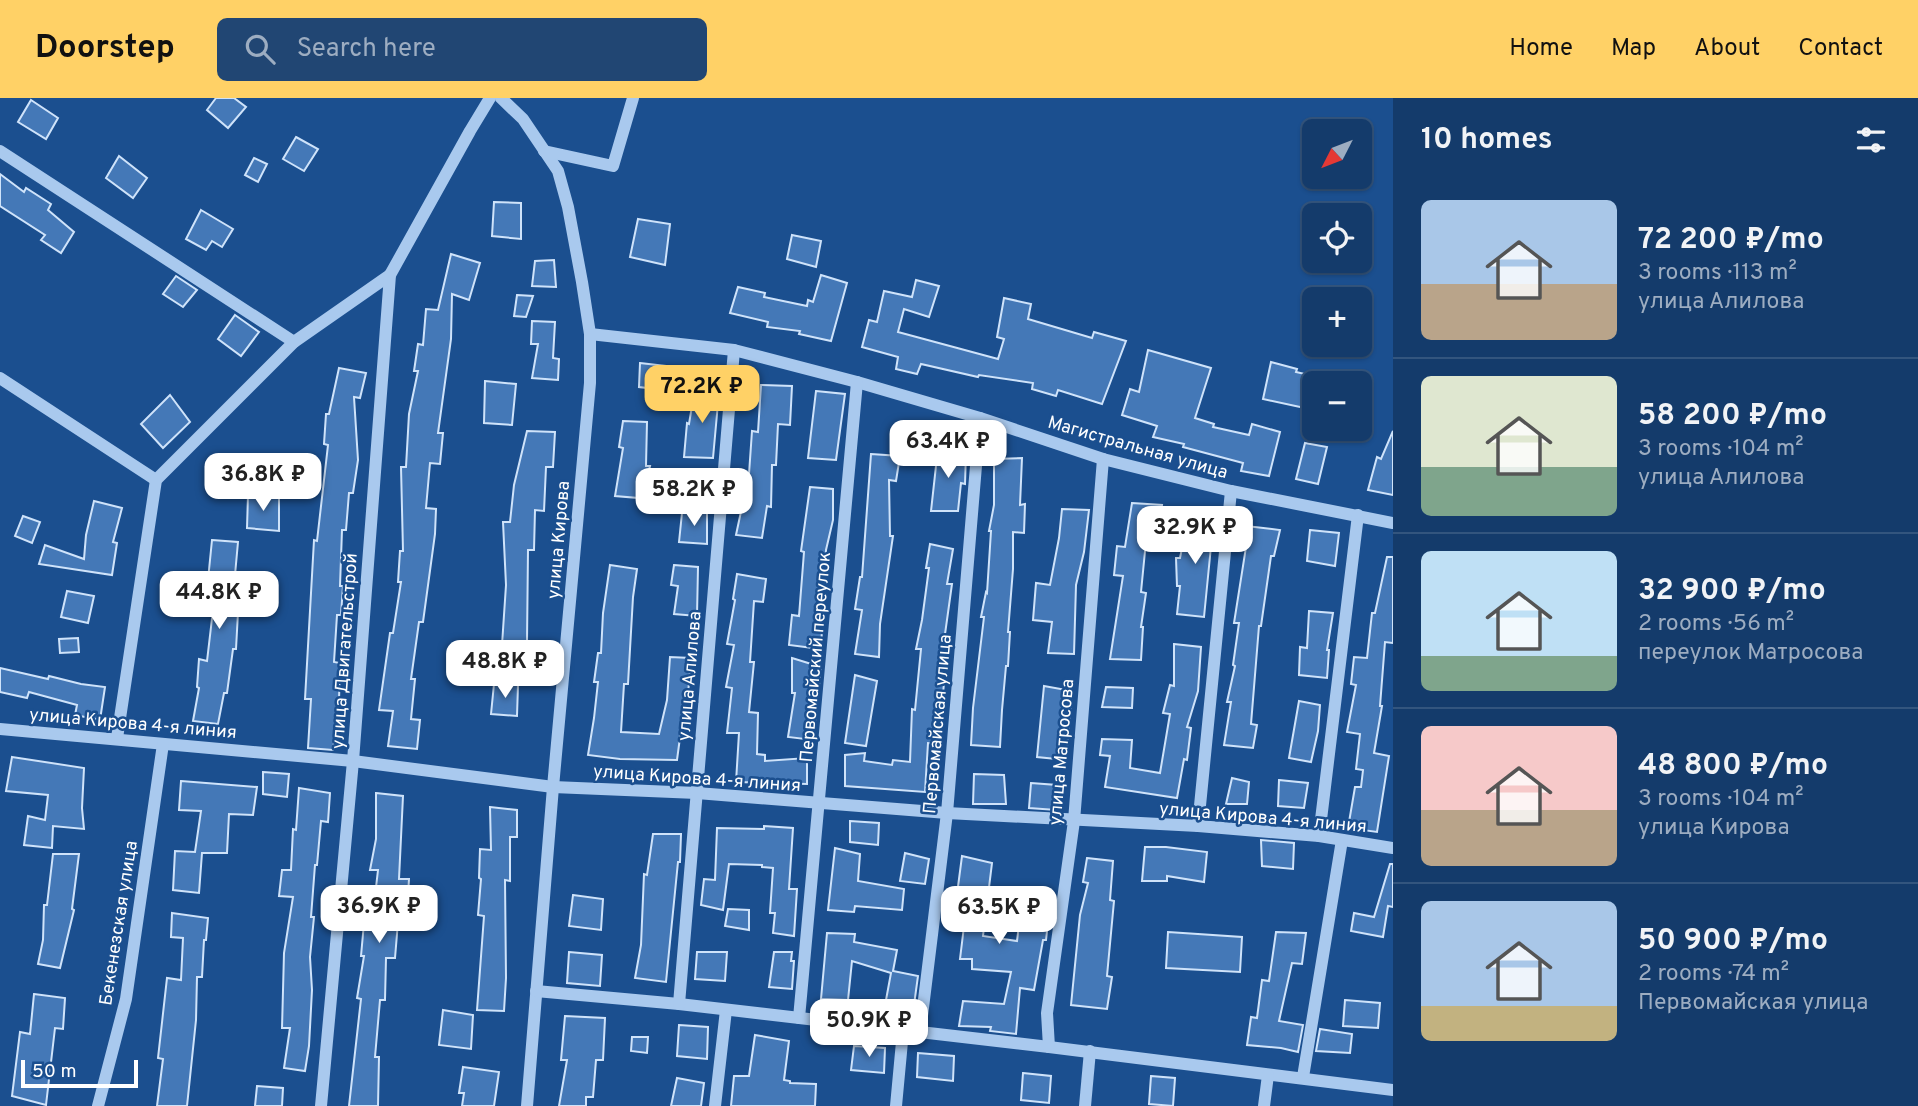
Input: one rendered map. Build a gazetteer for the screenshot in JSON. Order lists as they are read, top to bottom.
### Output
{
  "streets": {
    "street": [
      "Магистральная улица",
      "улица Кирова",
      "улица Двигательстрой",
      "Первомайский переулок",
      "улица Алилова",
      "улица Кирова 4-я линия",
      "Первомайская улица",
      "улица Матросова",
      "Бекенезская улица"
    ]
  },
  "crossings": [
    ["Магистральная улица", "улица Кирова"],
    ["Магистральная улица", "Первомайский переулок"],
    ["Магистральная улица", "улица Алилова"],
    ["Магистральная улица", "Первомайская улица"],
    ["Магистральная улица", "улица Матросова"],
    ["улица Кирова", "улица Кирова 4-я линия"],
    ["улица Двигательстрой", "улица Кирова 4-я линия"],
    ["Первомайский переулок", "улица Кирова 4-я линия"],
    ["улица Алилова", "улица Кирова 4-я линия"],
    ["улица Кирова 4-я линия", "Первомайская улица"],
    ["улица Кирова 4-я линия", "улица Матросова"],
    ["улица Кирова 4-я линия", "Бекенезская улица"]
  ],
  "scale_bar": "50 m",
  "north": "bottom left",
  "page": {
    "header": "Doorstep",
    "search": "Search here",
    "nav": [
      "Home",
      "Map",
      "About",
      "Contact"
    ],
    "heading": "10 homes",
    "map_buttons": ["+", "−"],
    "list": [
      {
        "name": "72 200 ₽/mo",
        "note": "3 rooms · 113 m² · улица Алилова"
      },
      {
        "name": "58 200 ₽/mo",
        "note": "3 rooms · 104 m² · улица Алилова"
      },
      {
        "name": "32 900 ₽/mo",
        "note": "2 rooms · 56 m² · переулок Матросова"
      },
      {
        "name": "48 800 ₽/mo",
        "note": "3 rooms · 104 m² · улица Кирова"
      },
      {
        "name": "50 900 ₽/mo",
        "note": "2 rooms · 74 m² · Первомайская улица"
      }
    ],
    "price": [
      "72.2K ₽",
      "63.4K ₽",
      "36.8K ₽",
      "58.2K ₽",
      "32.9K ₽",
      "44.8K ₽",
      "48.8K ₽",
      "36.9K ₽",
      "63.5K ₽",
      "50.9K ₽"
    ],
    "scale": "50 m"
  }
}
